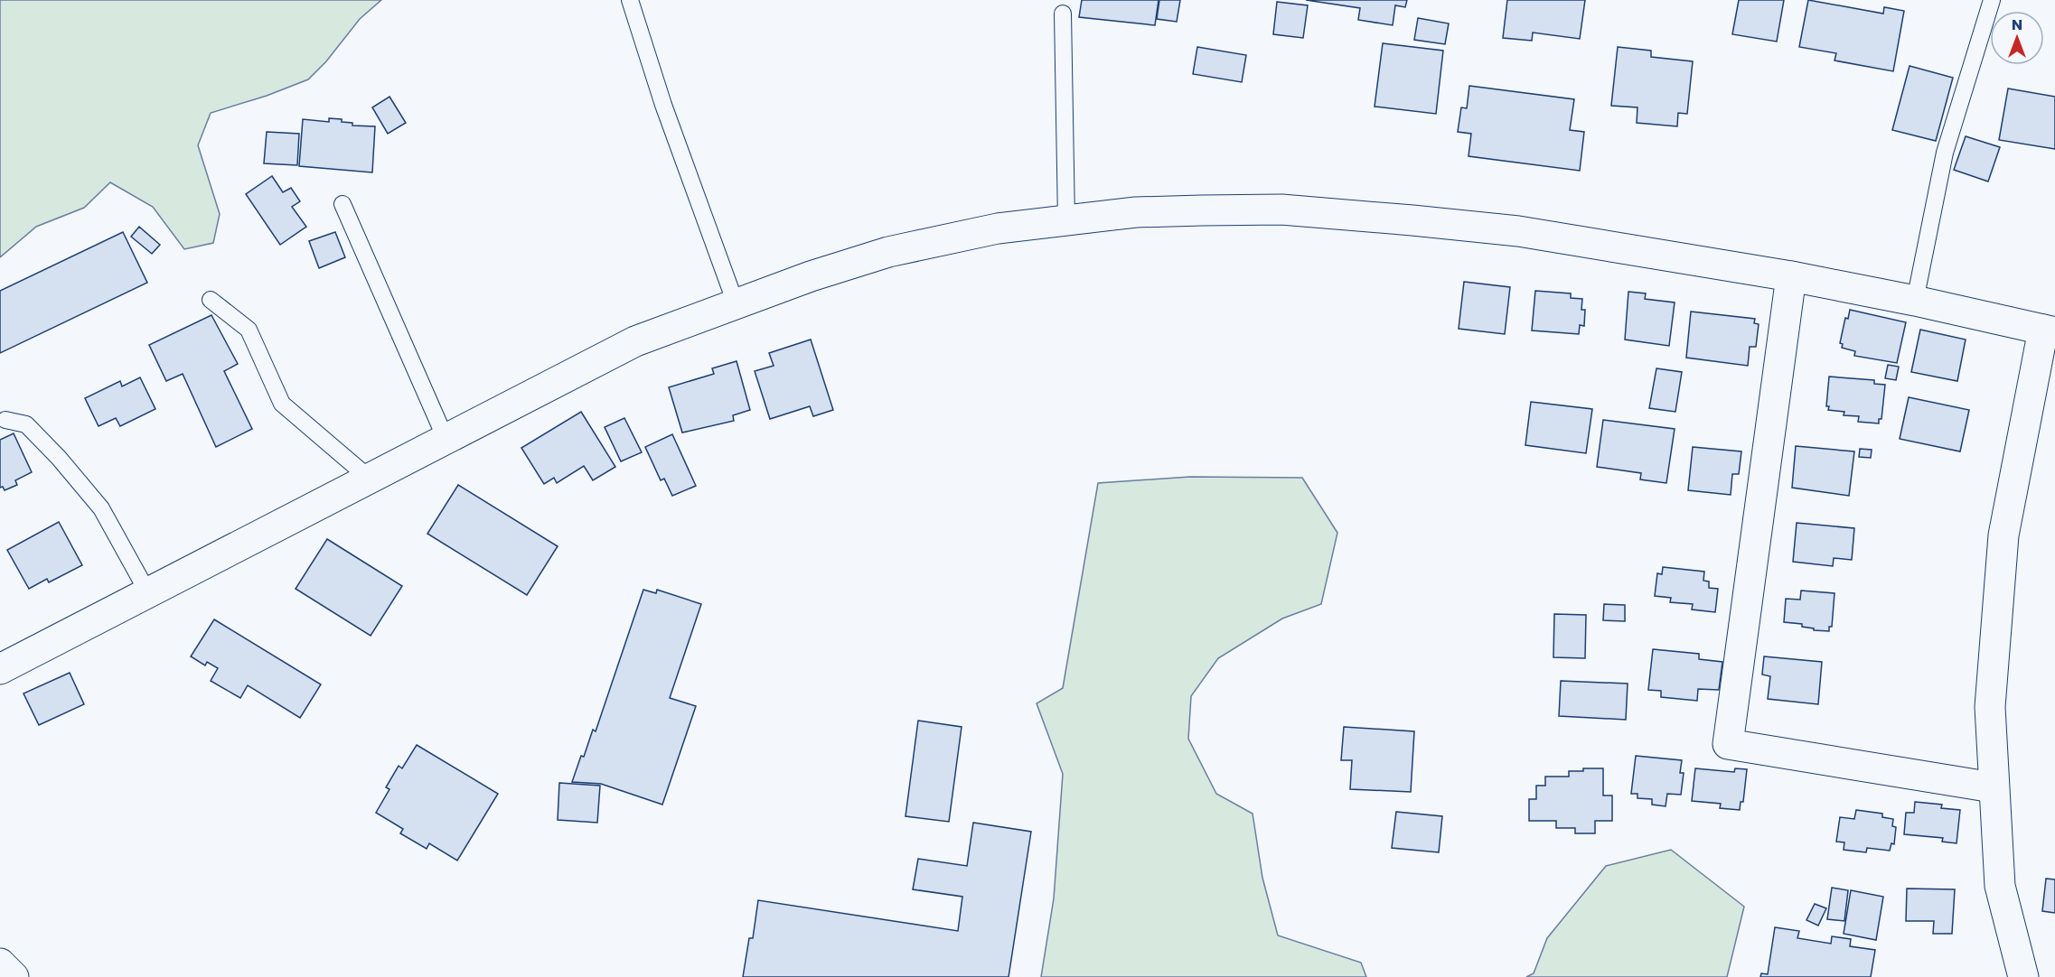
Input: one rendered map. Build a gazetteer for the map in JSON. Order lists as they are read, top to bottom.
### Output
{
  "north": "top"
}
